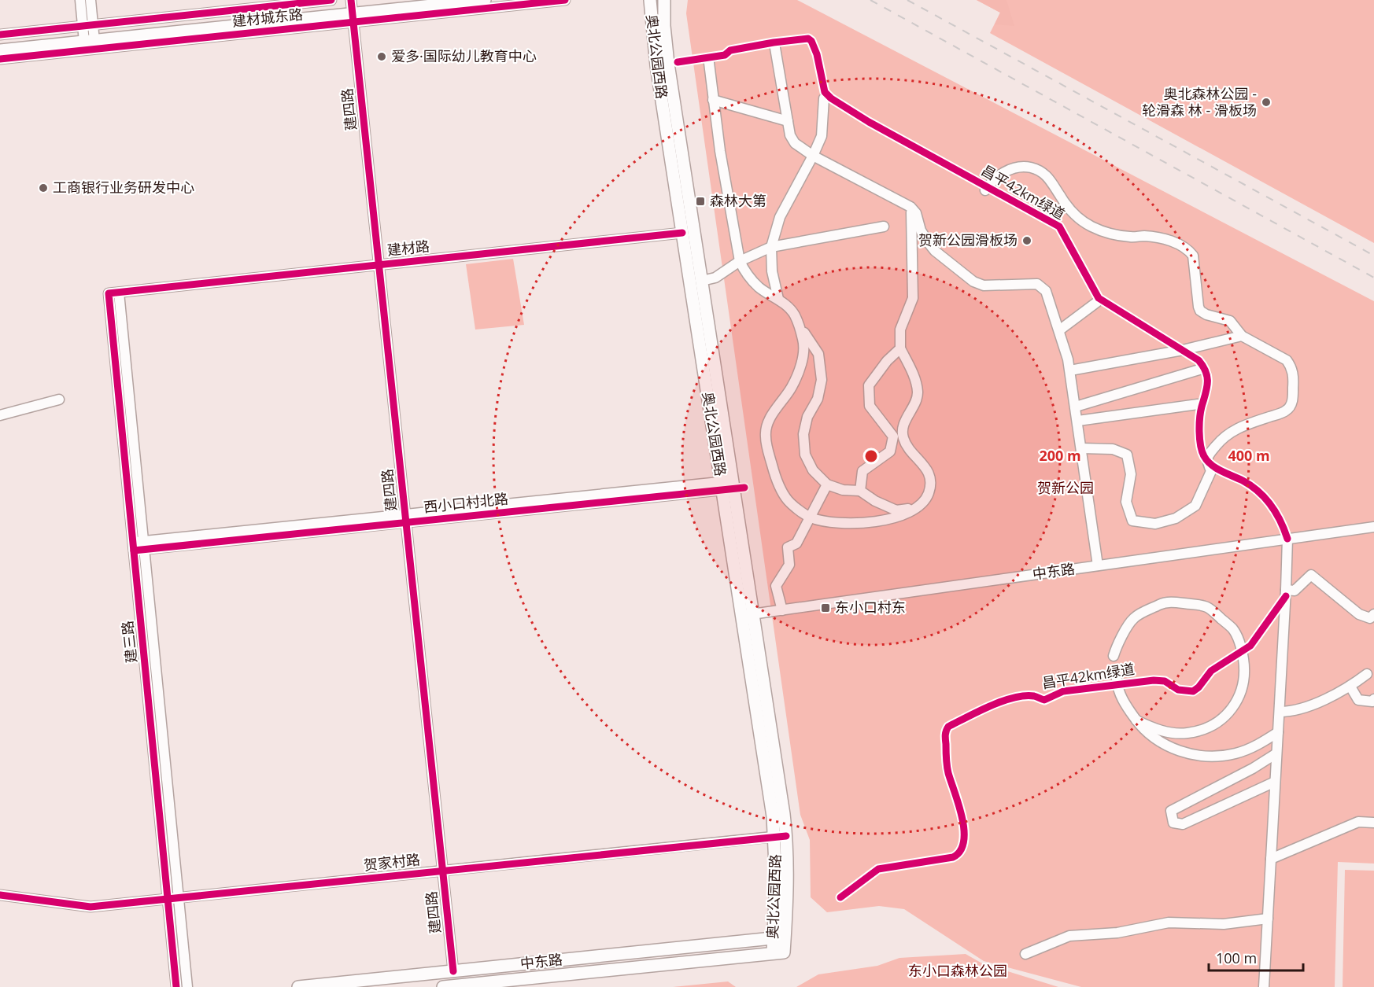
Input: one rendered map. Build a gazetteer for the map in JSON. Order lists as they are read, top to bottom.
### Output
{
  "streets": {
    "main road": ["建材城东路", "奥北公园西路", "中东路"],
    "street": [
      "建四路",
      "建材路",
      "西小口村北路",
      "建三路",
      "贺家村路"
    ],
    "cycle path": ["昌平42km绿道"]
  },
  "crossings": [
    ["建材城东路", "建四路"],
    ["奥北公园西路", "建材路"],
    ["奥北公园西路", "西小口村北路"],
    ["奥北公园西路", "中东路"],
    ["奥北公园西路", "贺家村路"],
    ["建四路", "建材路"],
    ["建四路", "西小口村北路"],
    ["建四路", "中东路"],
    ["建四路", "贺家村路"],
    ["建材路", "建三路"],
    ["西小口村北路", "建三路"],
    ["建三路", "贺家村路"]
  ],
  "parks": ["贺新公园", "东小口森林公园"],
  "places": {
    "other": [
      "爱多·国际幼儿教育中心",
      "奥北森林公园 - 轮滑森 林 - 滑板场",
      "工商银行业务研发中心",
      "贺新公园滑板场"
    ],
    "transit": ["森林大第", "东小口村东"]
  },
  "scale_bar": "100 m",
  "rings": ["200 m", "400 m"]
}
